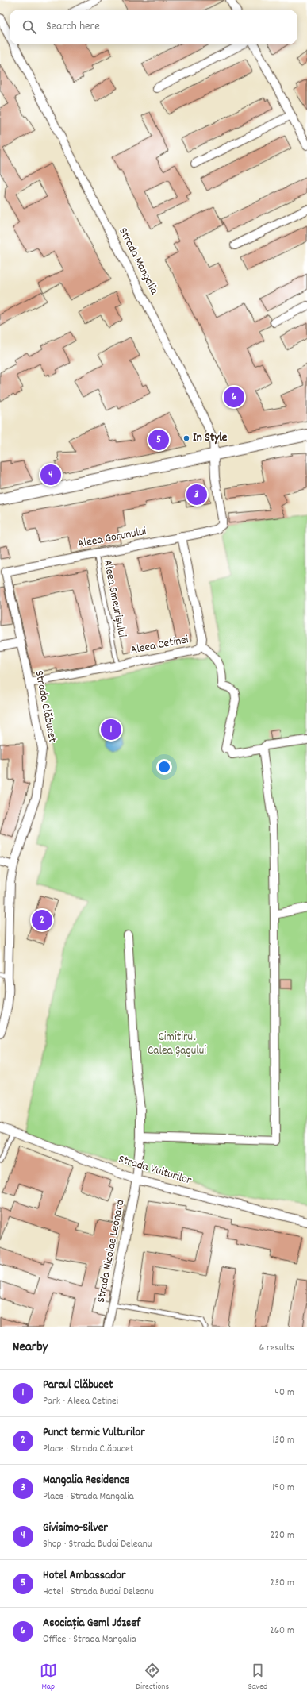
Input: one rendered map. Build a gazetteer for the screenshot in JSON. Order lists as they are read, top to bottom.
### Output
{
  "streets": {
    "street": [
      "Strada Mangalia",
      "Aleea Gorunului",
      "Aleea Cetinei",
      "Strada Clăbucet",
      "Strada Vulturilor",
      "Strada Nicolae Leonard"
    ],
    "lane": ["Aleea Smeurișului"]
  },
  "crossings": [
    ["Strada Mangalia", "Aleea Gorunului"],
    ["Aleea Gorunului", "Aleea Smeurișului"],
    ["Aleea Gorunului", "Aleea Cetinei"],
    ["Aleea Gorunului", "Strada Clăbucet"],
    ["Aleea Smeurișului", "Aleea Cetinei"],
    ["Aleea Cetinei", "Strada Clăbucet"],
    ["Strada Vulturilor", "Strada Nicolae Leonard"]
  ],
  "parks": ["Cimitirul Calea Șagului"],
  "places": ["In Style"],
  "page": {
    "search": "Search here",
    "pins": [
      "6",
      "5",
      "4",
      "3",
      "1",
      "2"
    ],
    "heading": ["Nearby", "6 results"],
    "list": [
      {
        "mark": "1",
        "name": "Parcul Clăbucet",
        "note": "Park · Aleea Cetinei",
        "value": "40 m"
      },
      {
        "mark": "2",
        "name": "Punct termic Vulturilor",
        "note": "Place · Strada Clăbucet",
        "value": "130 m"
      },
      {
        "mark": "3",
        "name": "Mangalia Residence",
        "note": "Place · Strada Mangalia",
        "value": "190 m"
      },
      {
        "mark": "4",
        "name": "Givisimo-Silver",
        "note": "Shop · Strada Budai Deleanu",
        "value": "220 m"
      },
      {
        "mark": "5",
        "name": "Hotel Ambassador",
        "note": "Hotel · Strada Budai Deleanu",
        "value": "230 m"
      },
      {
        "mark": "6",
        "name": "Asociația Geml József",
        "note": "Office · Strada Mangalia",
        "value": "260 m"
      }
    ],
    "nav": ["Map", "Directions", "Saved"]
  }
}
